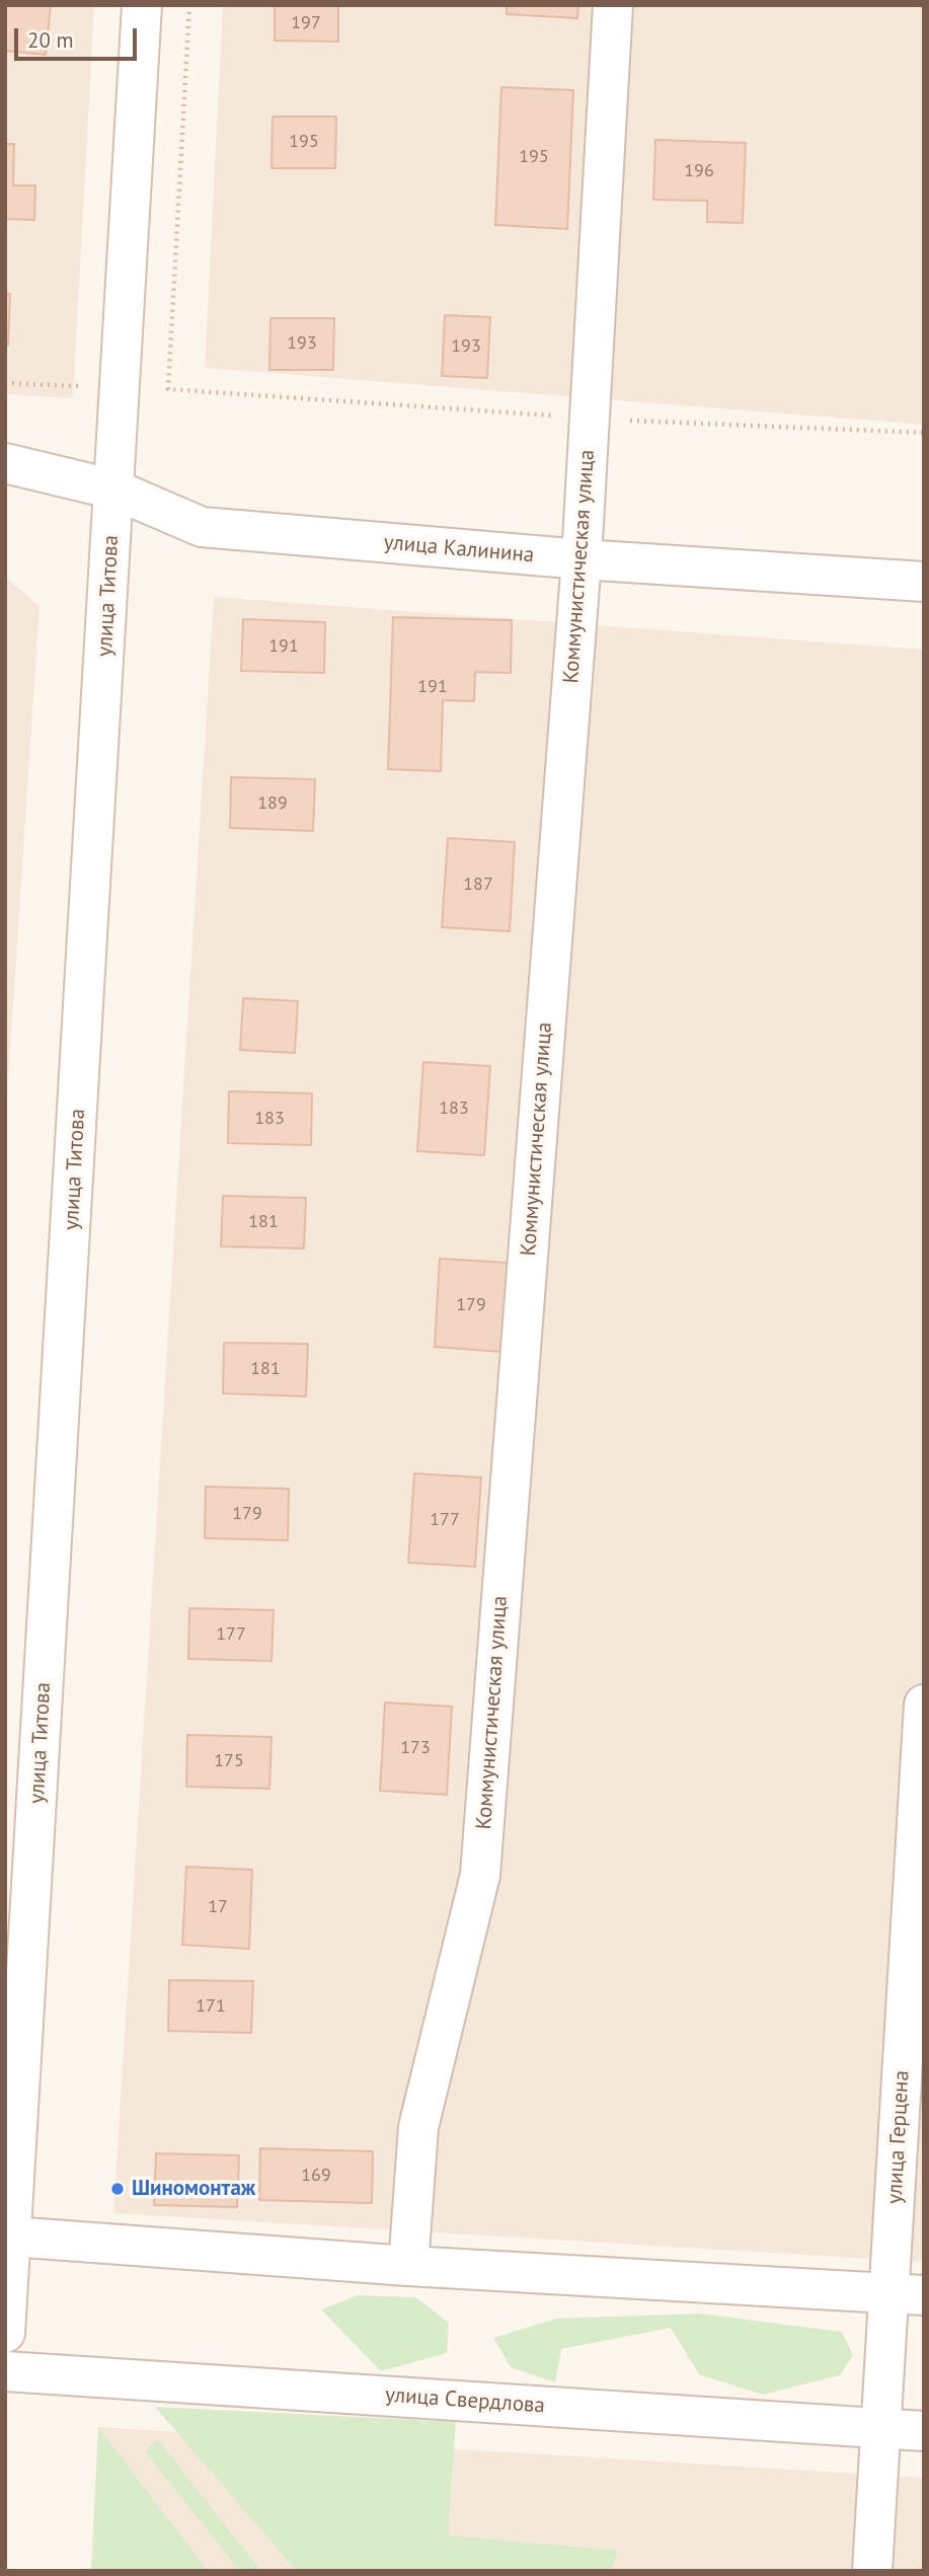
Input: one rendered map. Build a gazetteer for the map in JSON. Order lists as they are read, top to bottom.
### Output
{
  "streets": {
    "street": [
      "улица Калинина",
      "Коммунистическая улица",
      "улица Титова",
      "улица Герцена",
      "улица Свердлова"
    ]
  },
  "crossings": [
    ["улица Калинина", "Коммунистическая улица"],
    ["улица Калинина", "улица Титова"],
    ["улица Герцена", "улица Свердлова"]
  ],
  "places": ["Шиномонтаж"],
  "house_numbers": [
    "197",
    "195",
    "195",
    "196",
    "193",
    "193",
    "191",
    "191",
    "189",
    "187",
    "183",
    "183",
    "181",
    "179",
    "181",
    "179",
    "177",
    "177",
    "173",
    "175",
    "17",
    "171",
    "169"
  ],
  "scale_bar": "20 m"
}
